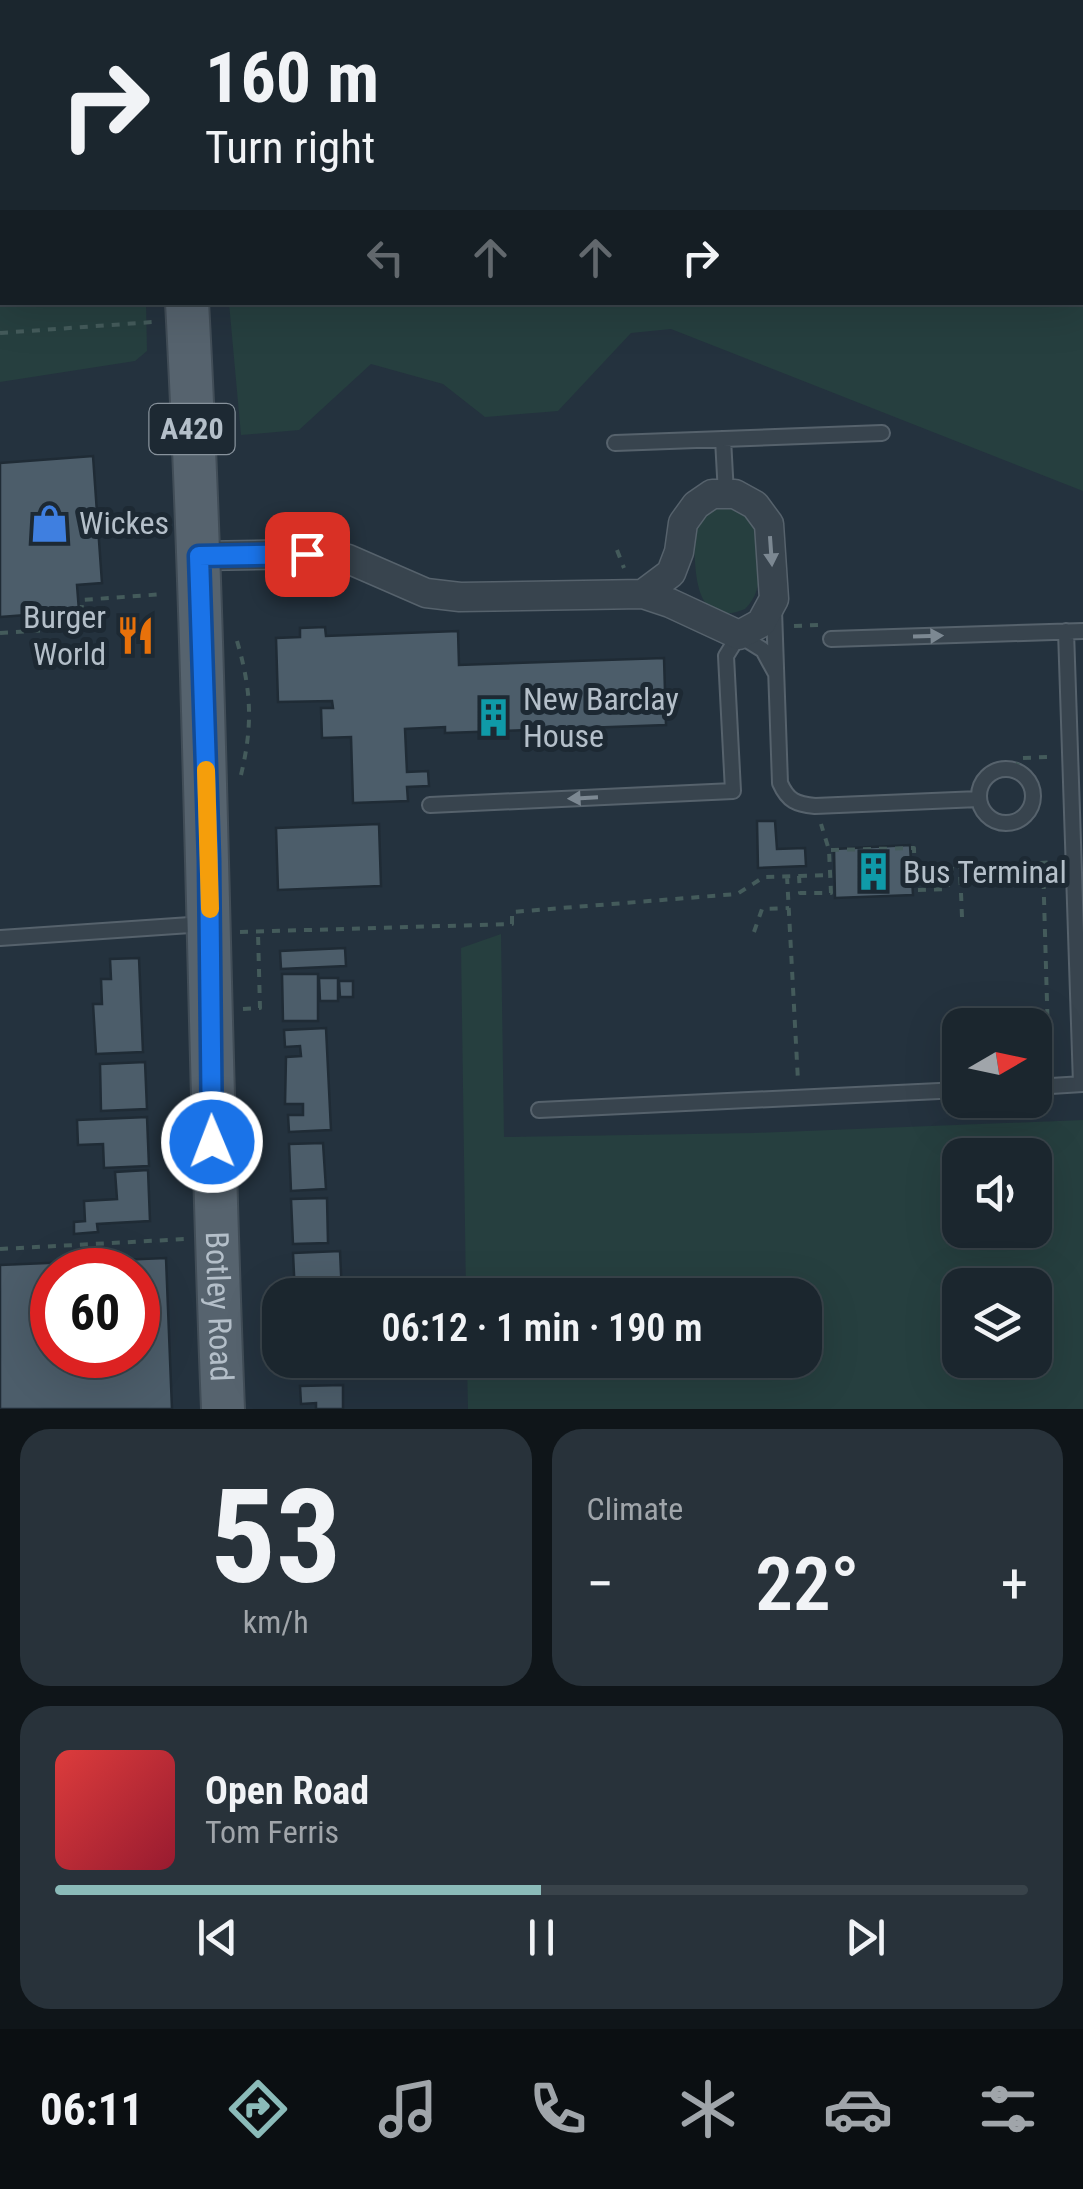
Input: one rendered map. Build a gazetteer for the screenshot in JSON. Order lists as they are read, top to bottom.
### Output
{
  "streets": {
    "main road": ["A420", "Botley Road"]
  },
  "places": {
    "shop": ["Wickes"],
    "restaurant": ["Burger World"],
    "building": ["New Barclay House", "Bus Terminal"]
  },
  "north": "right",
  "page": {
    "turn": ["160 m", "Turn right"],
    "limit": "60",
    "trip": "06:12 · 1 min · 190 m",
    "tile": [
      ["53", "km/h"],
      "Climate"
    ],
    "heat": ["−", "22°", "+"],
    "song": ["Open Road", "Tom Ferris"],
    "tabs": "06:11"
  }
}
